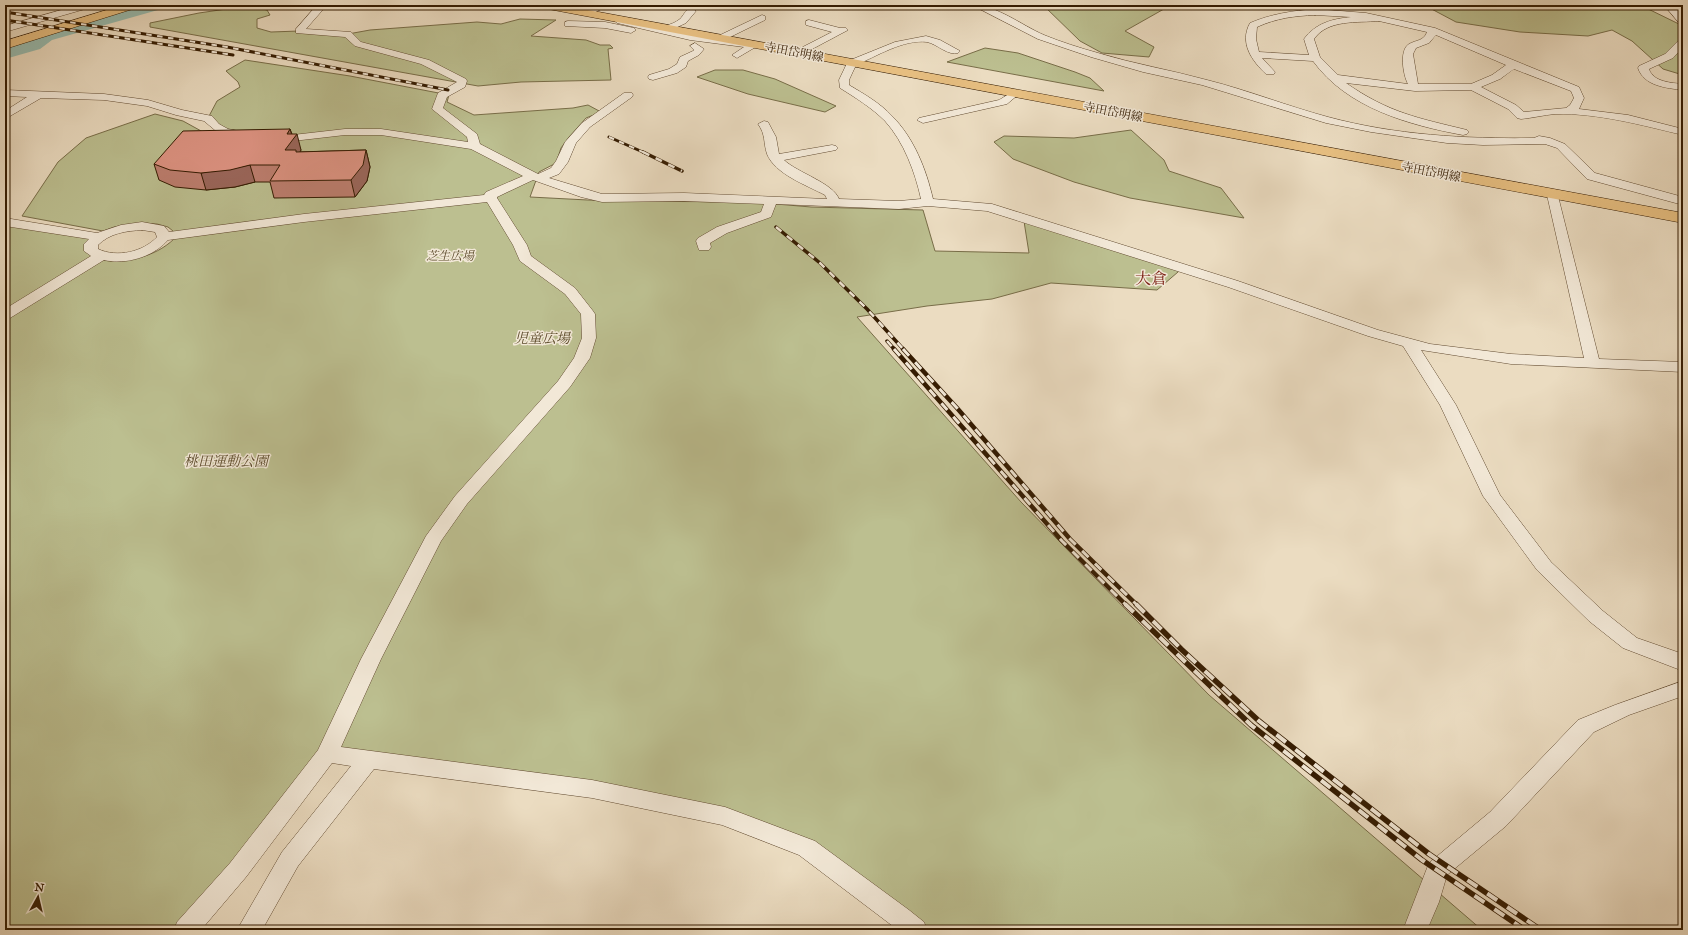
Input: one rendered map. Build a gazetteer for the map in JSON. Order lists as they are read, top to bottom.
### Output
{
  "streets": {
    "main road": ["寺田岱明線"]
  },
  "districts": ["大倉"],
  "parks": ["芝生広場", "児童広場", "桃田運動公園"],
  "north": "top"
}
